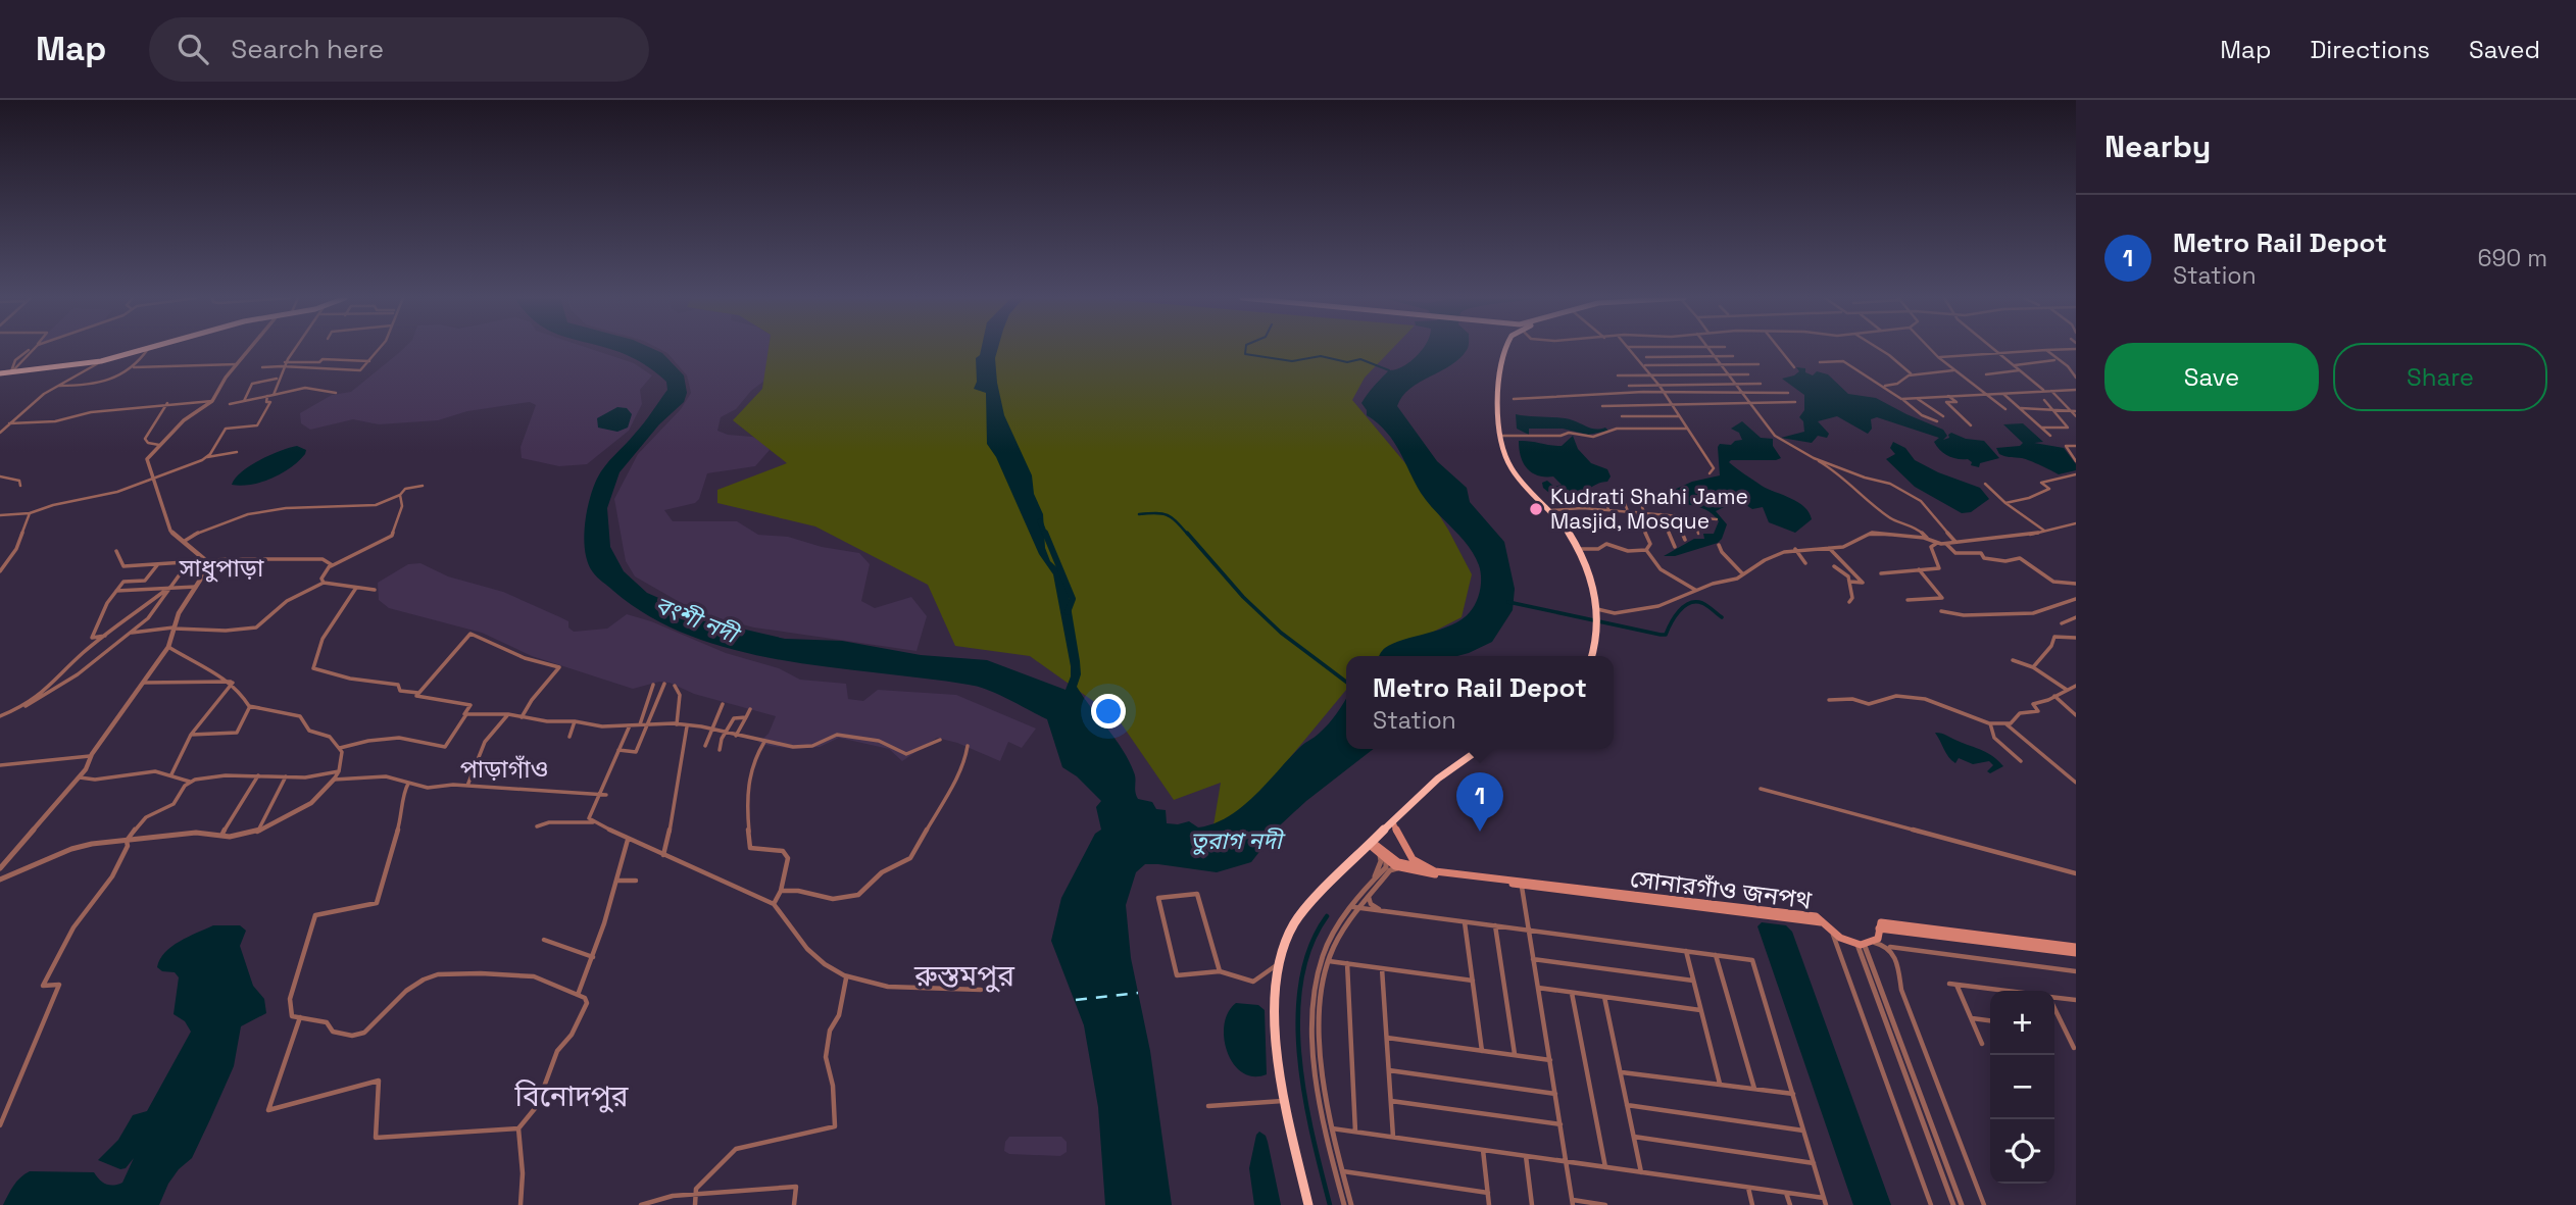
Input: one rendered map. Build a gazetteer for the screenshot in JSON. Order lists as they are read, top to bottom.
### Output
{
  "streets": {
    "main road": ["সোনারগাঁও জনপথ"]
  },
  "districts": [
    "সাধুপাড়া",
    "পাড়াগাঁও",
    "রুস্তমপুর",
    "বিনোদপুর"
  ],
  "water": ["বংশী নদী", "তুরাগ নদী"],
  "places": ["Kudrati Shahi Jame Masjid, Mosque"],
  "page": {
    "header": "Map",
    "search": "Search here",
    "nav": ["Map", "Directions", "Saved"],
    "heading": "Nearby",
    "list": [
      {
        "mark": "1",
        "name": "Metro Rail Depot",
        "note": "Station",
        "value": "690 m"
      }
    ],
    "buttons": ["Save", "Share"],
    "popup": ["Metro Rail Depot", "Station"],
    "pins": "1",
    "map_buttons": ["+", "−"]
  }
}
